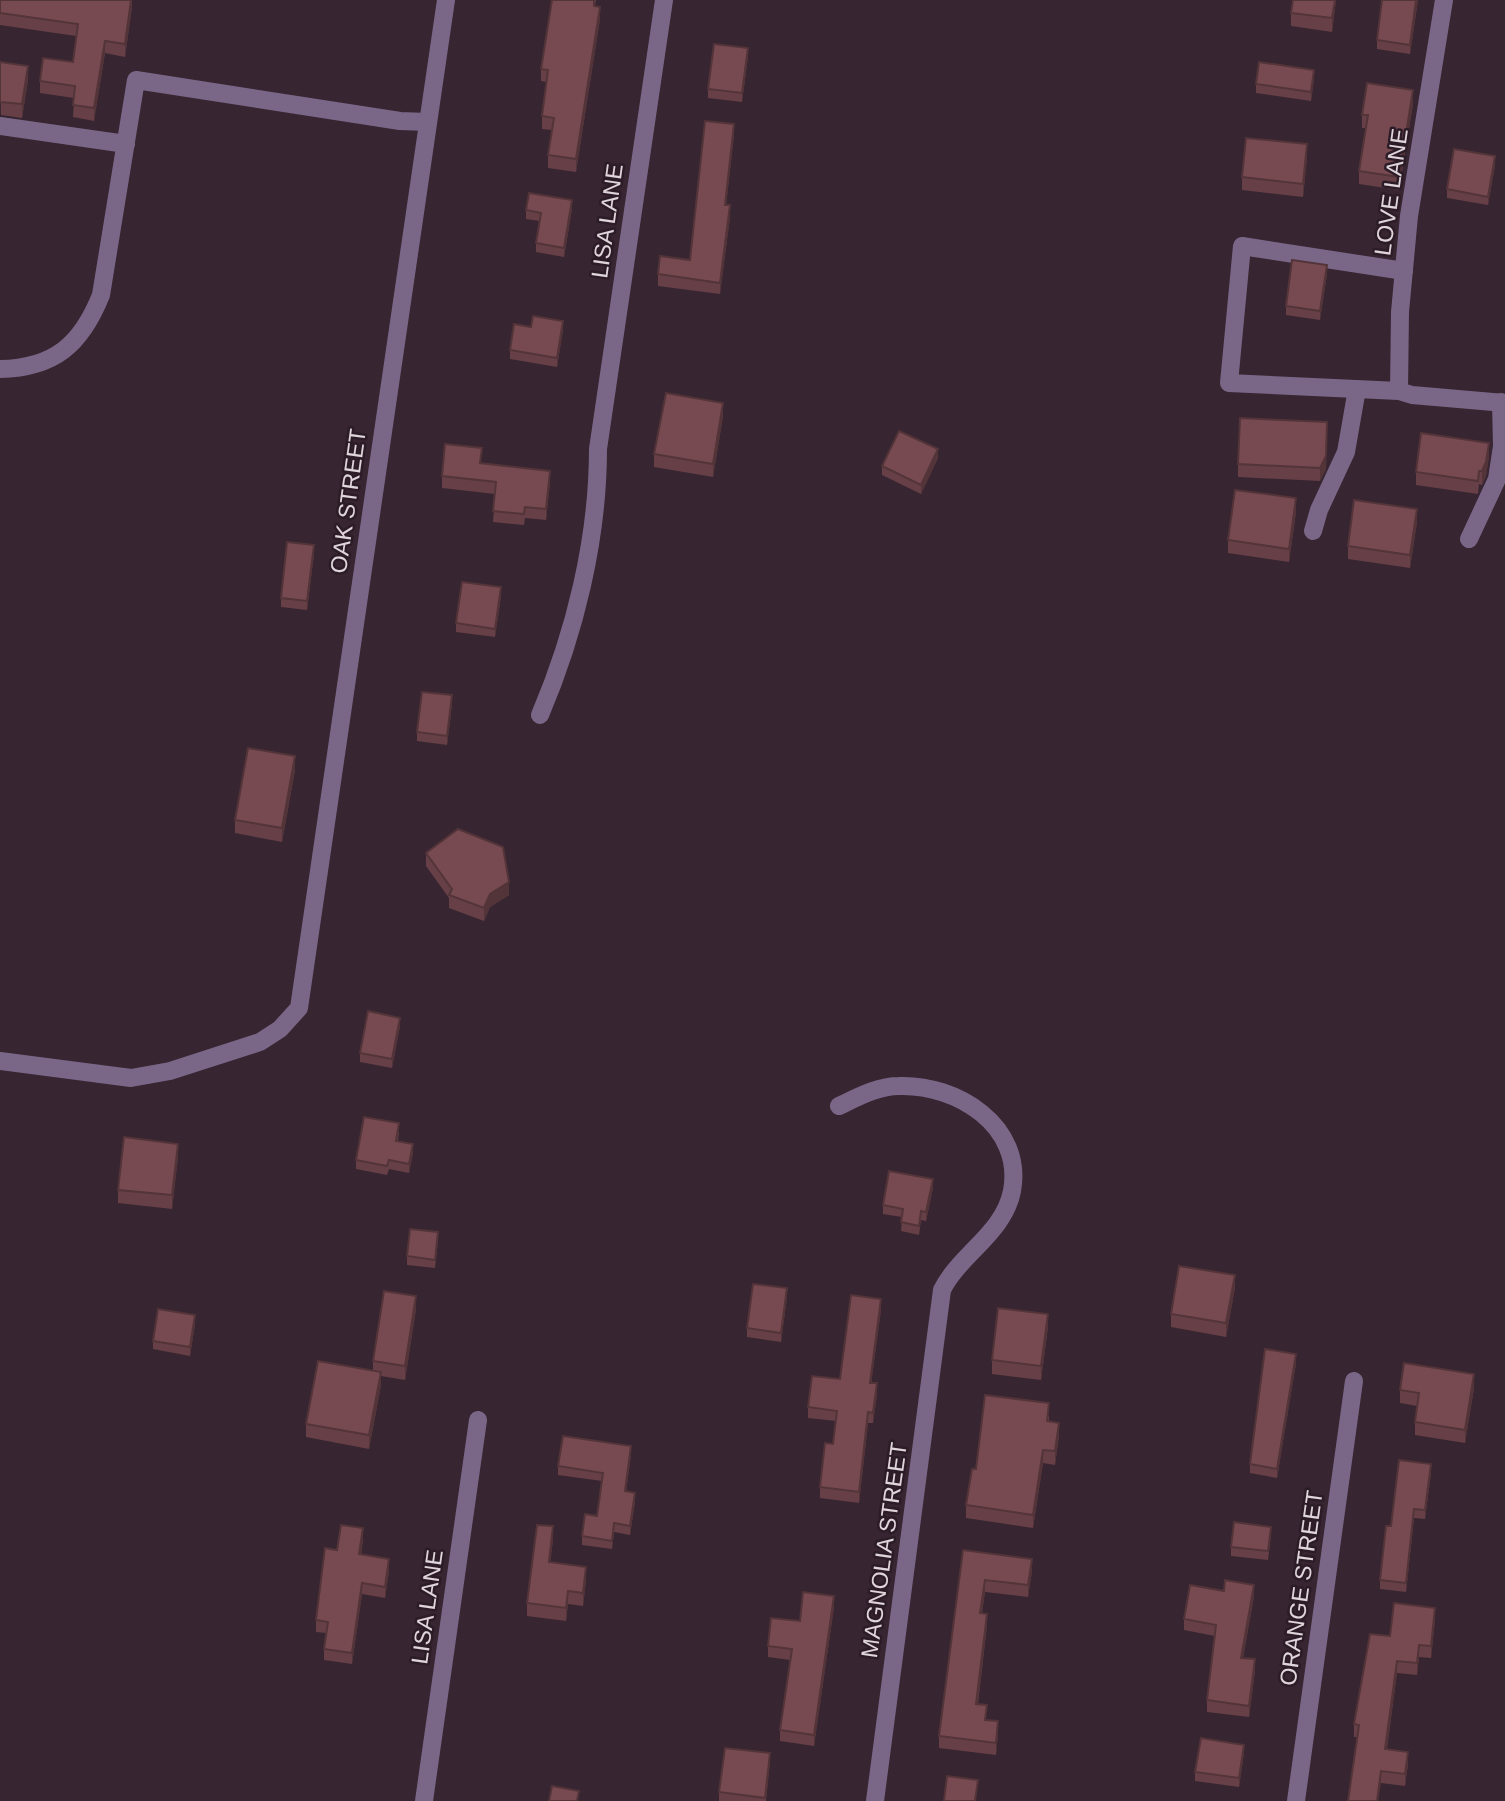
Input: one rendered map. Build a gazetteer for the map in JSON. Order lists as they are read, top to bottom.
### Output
{
  "streets": {
    "street": [
      "LOVE LANE",
      "LISA LANE",
      "OAK STREET",
      "MAGNOLIA STREET",
      "ORANGE STREET"
    ]
  }
}
